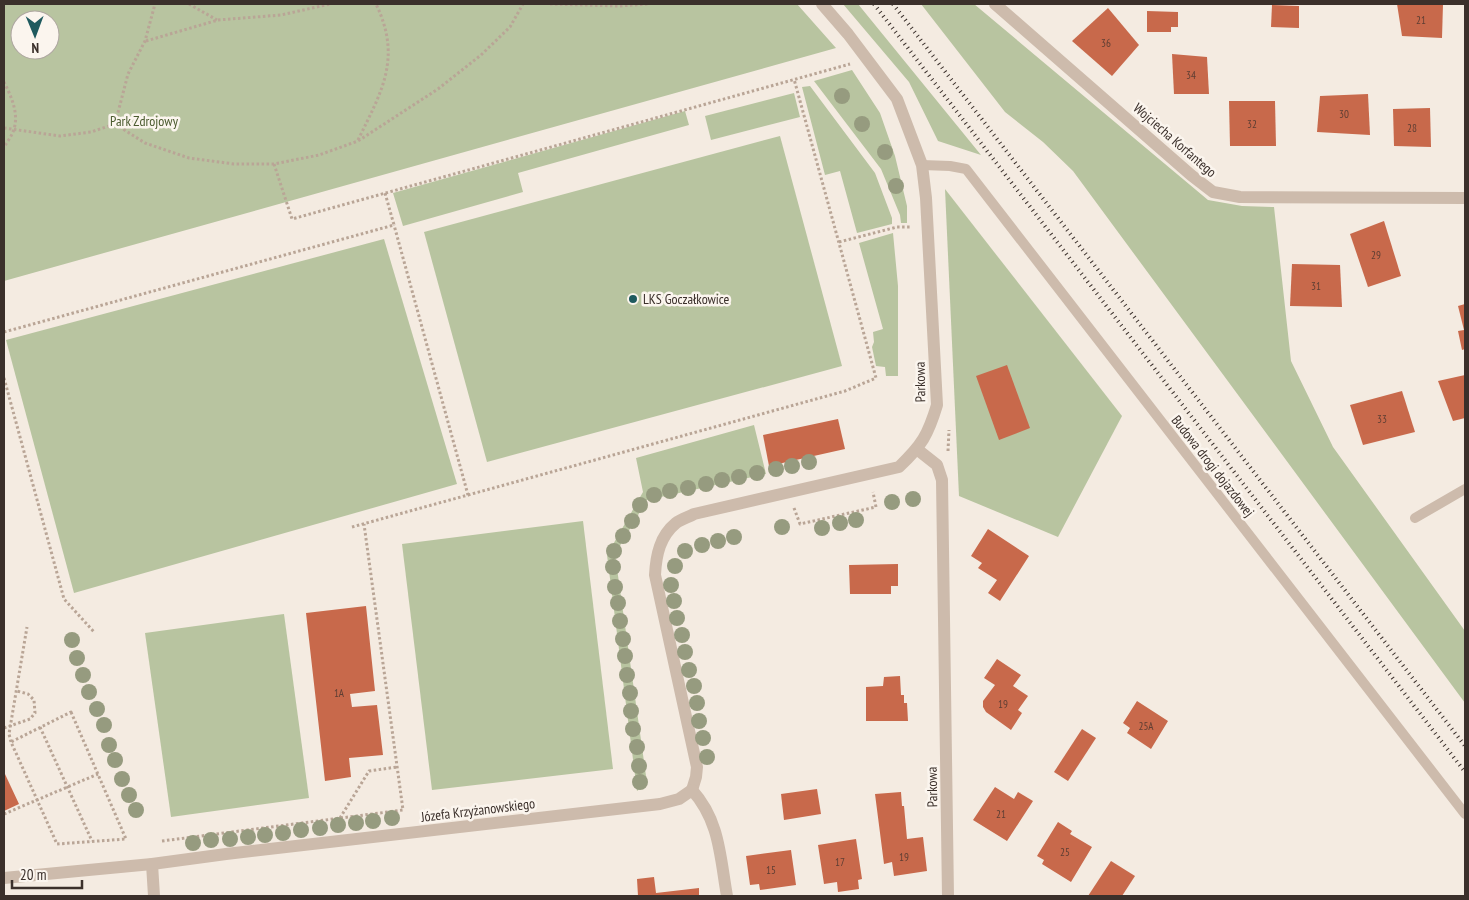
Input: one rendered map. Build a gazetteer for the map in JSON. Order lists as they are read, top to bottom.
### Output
{
  "streets": {
    "street": ["Wojciecha Korfantego", "Parkowa", "Józefa Krzyżanowskiego"],
    "lane": ["Budowa drogi dojazdowej"]
  },
  "crossings": [
    ["Parkowa", "Budowa drogi dojazdowej"]
  ],
  "parks": ["Park Zdrojowy"],
  "places": ["LKS Goczałkowice"],
  "house_numbers": [
    "21",
    "36",
    "34",
    "30",
    "32",
    "28",
    "29",
    "31",
    "33",
    "1A",
    "19",
    "25A",
    "21",
    "25",
    "19",
    "17",
    "15"
  ],
  "scale_bar": "20 m",
  "north": "bottom"
}
